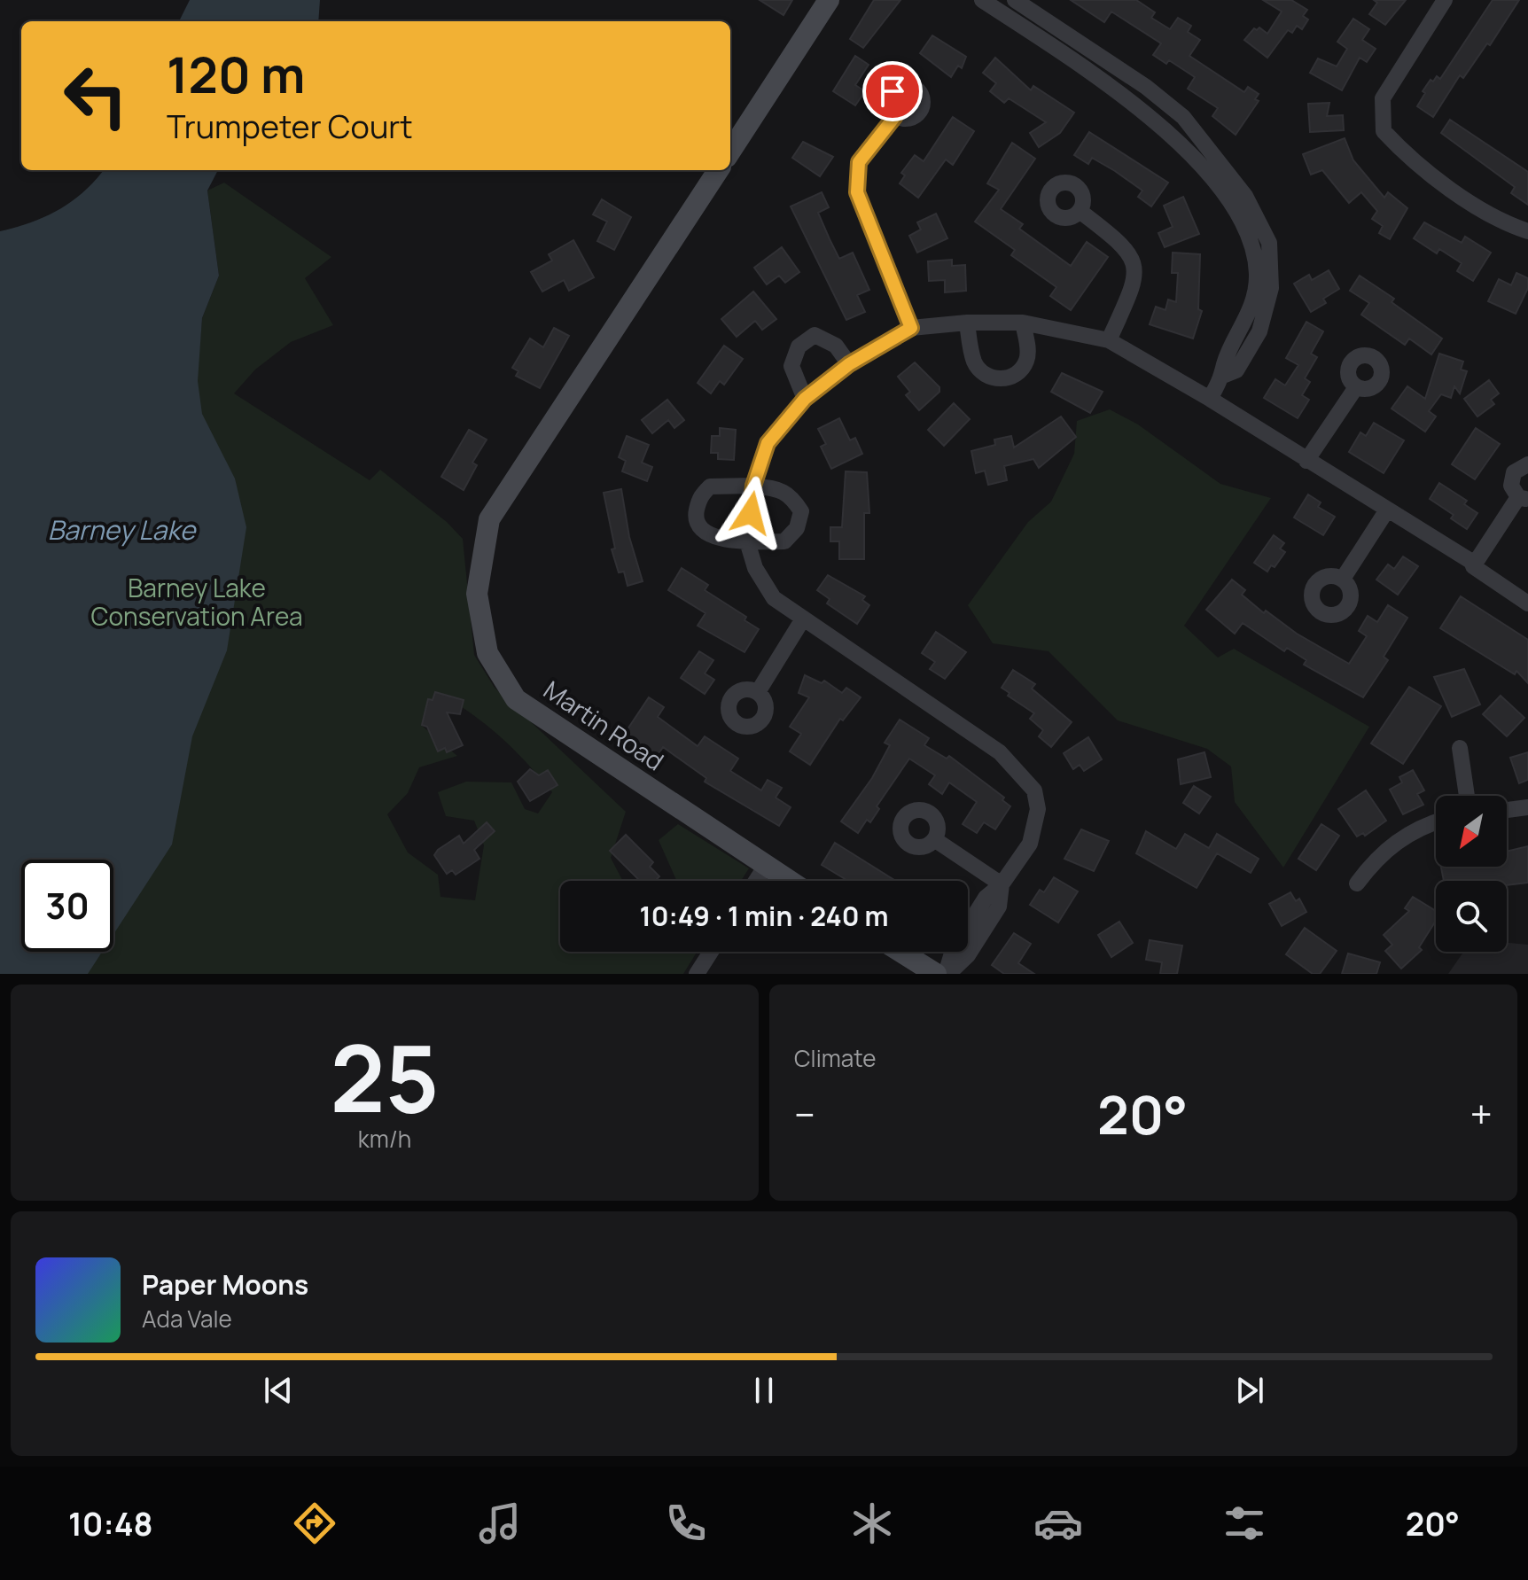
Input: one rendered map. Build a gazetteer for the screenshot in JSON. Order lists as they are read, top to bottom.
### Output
{
  "streets": {
    "street": ["Martin Road"]
  },
  "water": ["Barney Lake"],
  "parks": ["Barney Lake Conservation Area"],
  "north": "bottom left",
  "page": {
    "turn": ["120 m", "Trumpeter Court"],
    "limit": "30",
    "trip": "10:49 · 1 min · 240 m",
    "tile": [
      ["25", "km/h"],
      "Climate"
    ],
    "heat": ["−", "20°", "+"],
    "song": ["Paper Moons", "Ada Vale"],
    "tabs": ["10:48", "20°"]
  }
}
